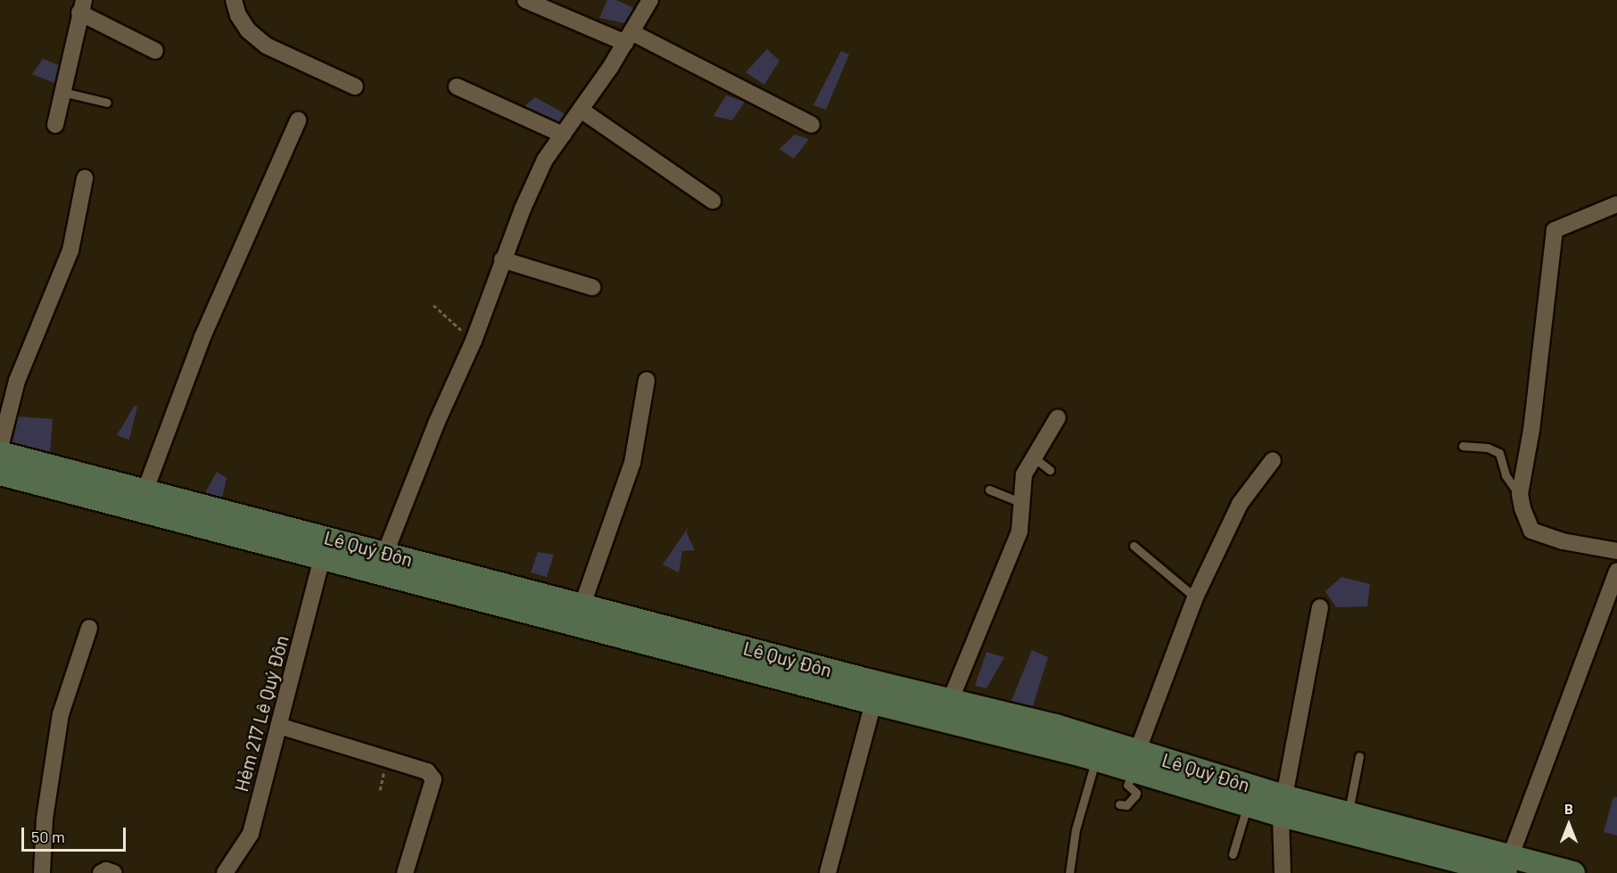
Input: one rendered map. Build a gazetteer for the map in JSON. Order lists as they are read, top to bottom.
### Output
{
  "streets": {
    "main road": ["Lê Quý Đôn"],
    "street": ["Hẻm 217 Lê Quý Đôn"]
  },
  "crossings": [
    ["Lê Quý Đôn", "Hẻm 217 Lê Quý Đôn"]
  ],
  "scale_bar": "50 m",
  "north": "top"
}
